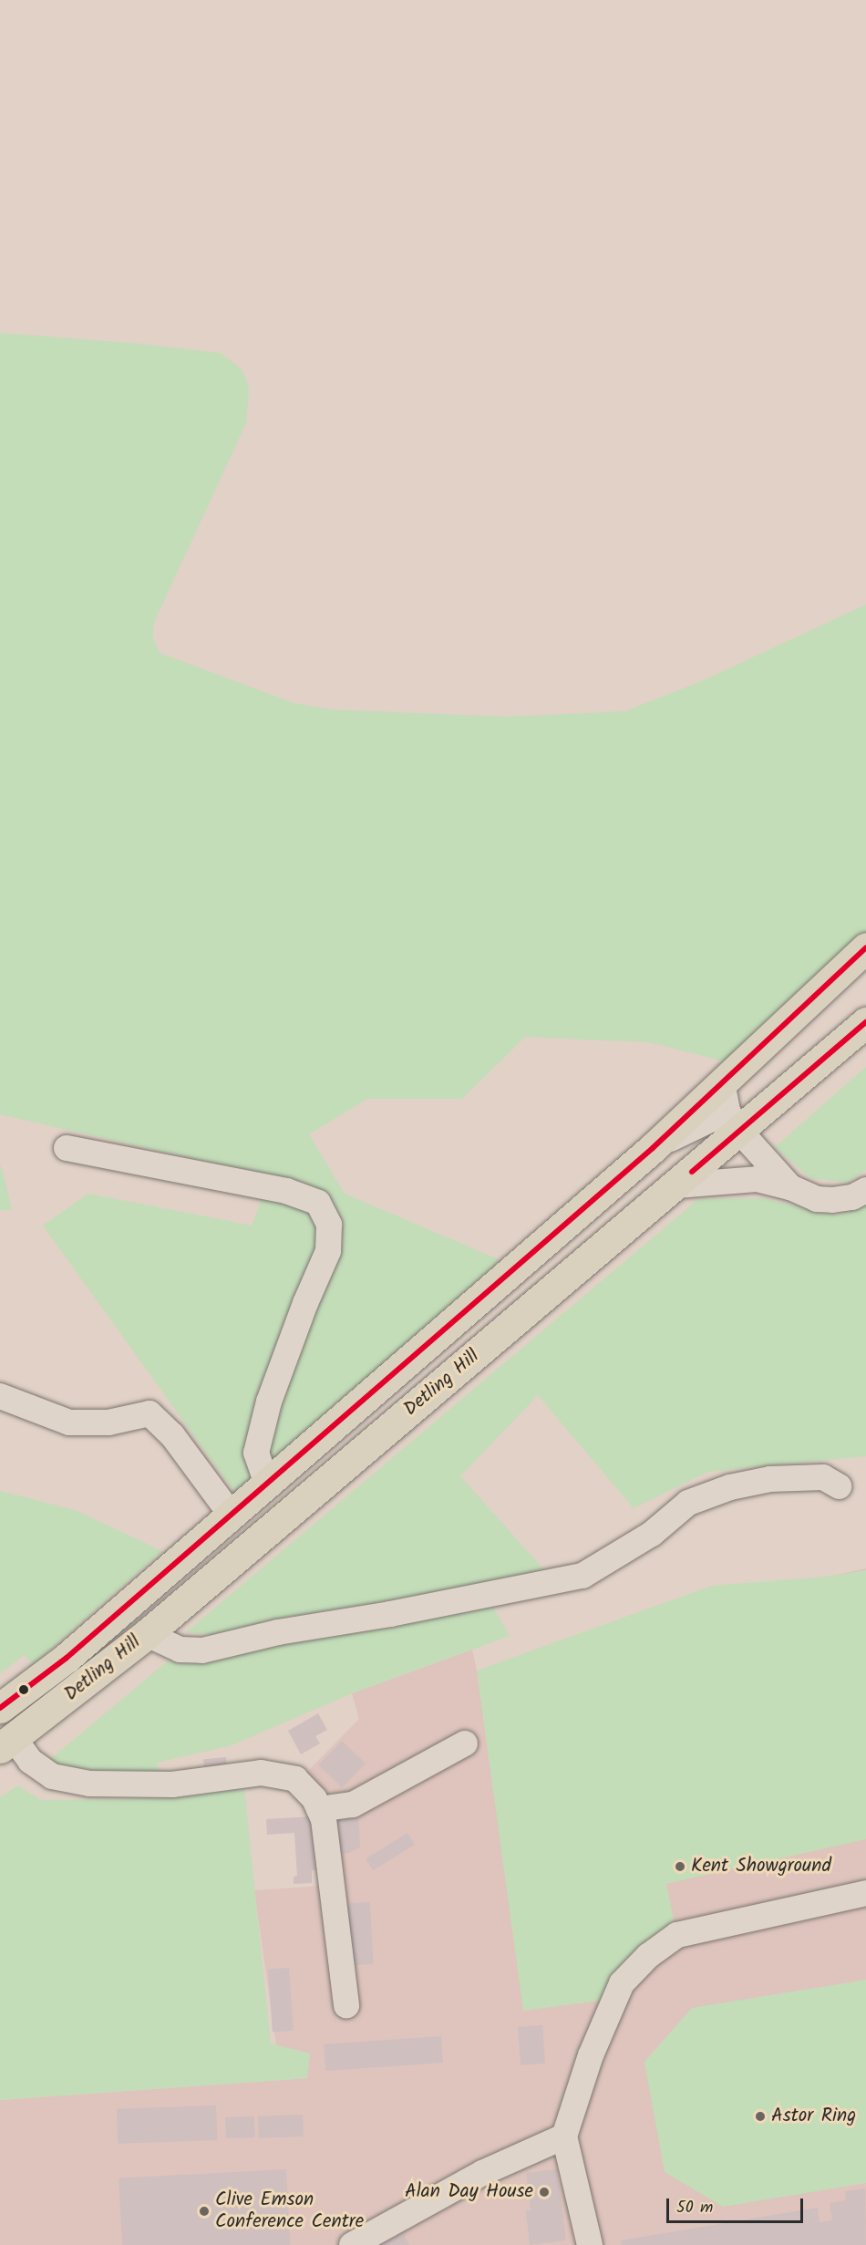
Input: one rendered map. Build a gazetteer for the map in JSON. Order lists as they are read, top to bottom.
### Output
{
  "streets": {
    "highway": ["Detling Hill"]
  },
  "places": [
    "Kent Showground",
    "Astor Ring",
    "Alan Day House",
    "Clive Emson Conference Centre"
  ],
  "scale_bar": "50 m"
}
